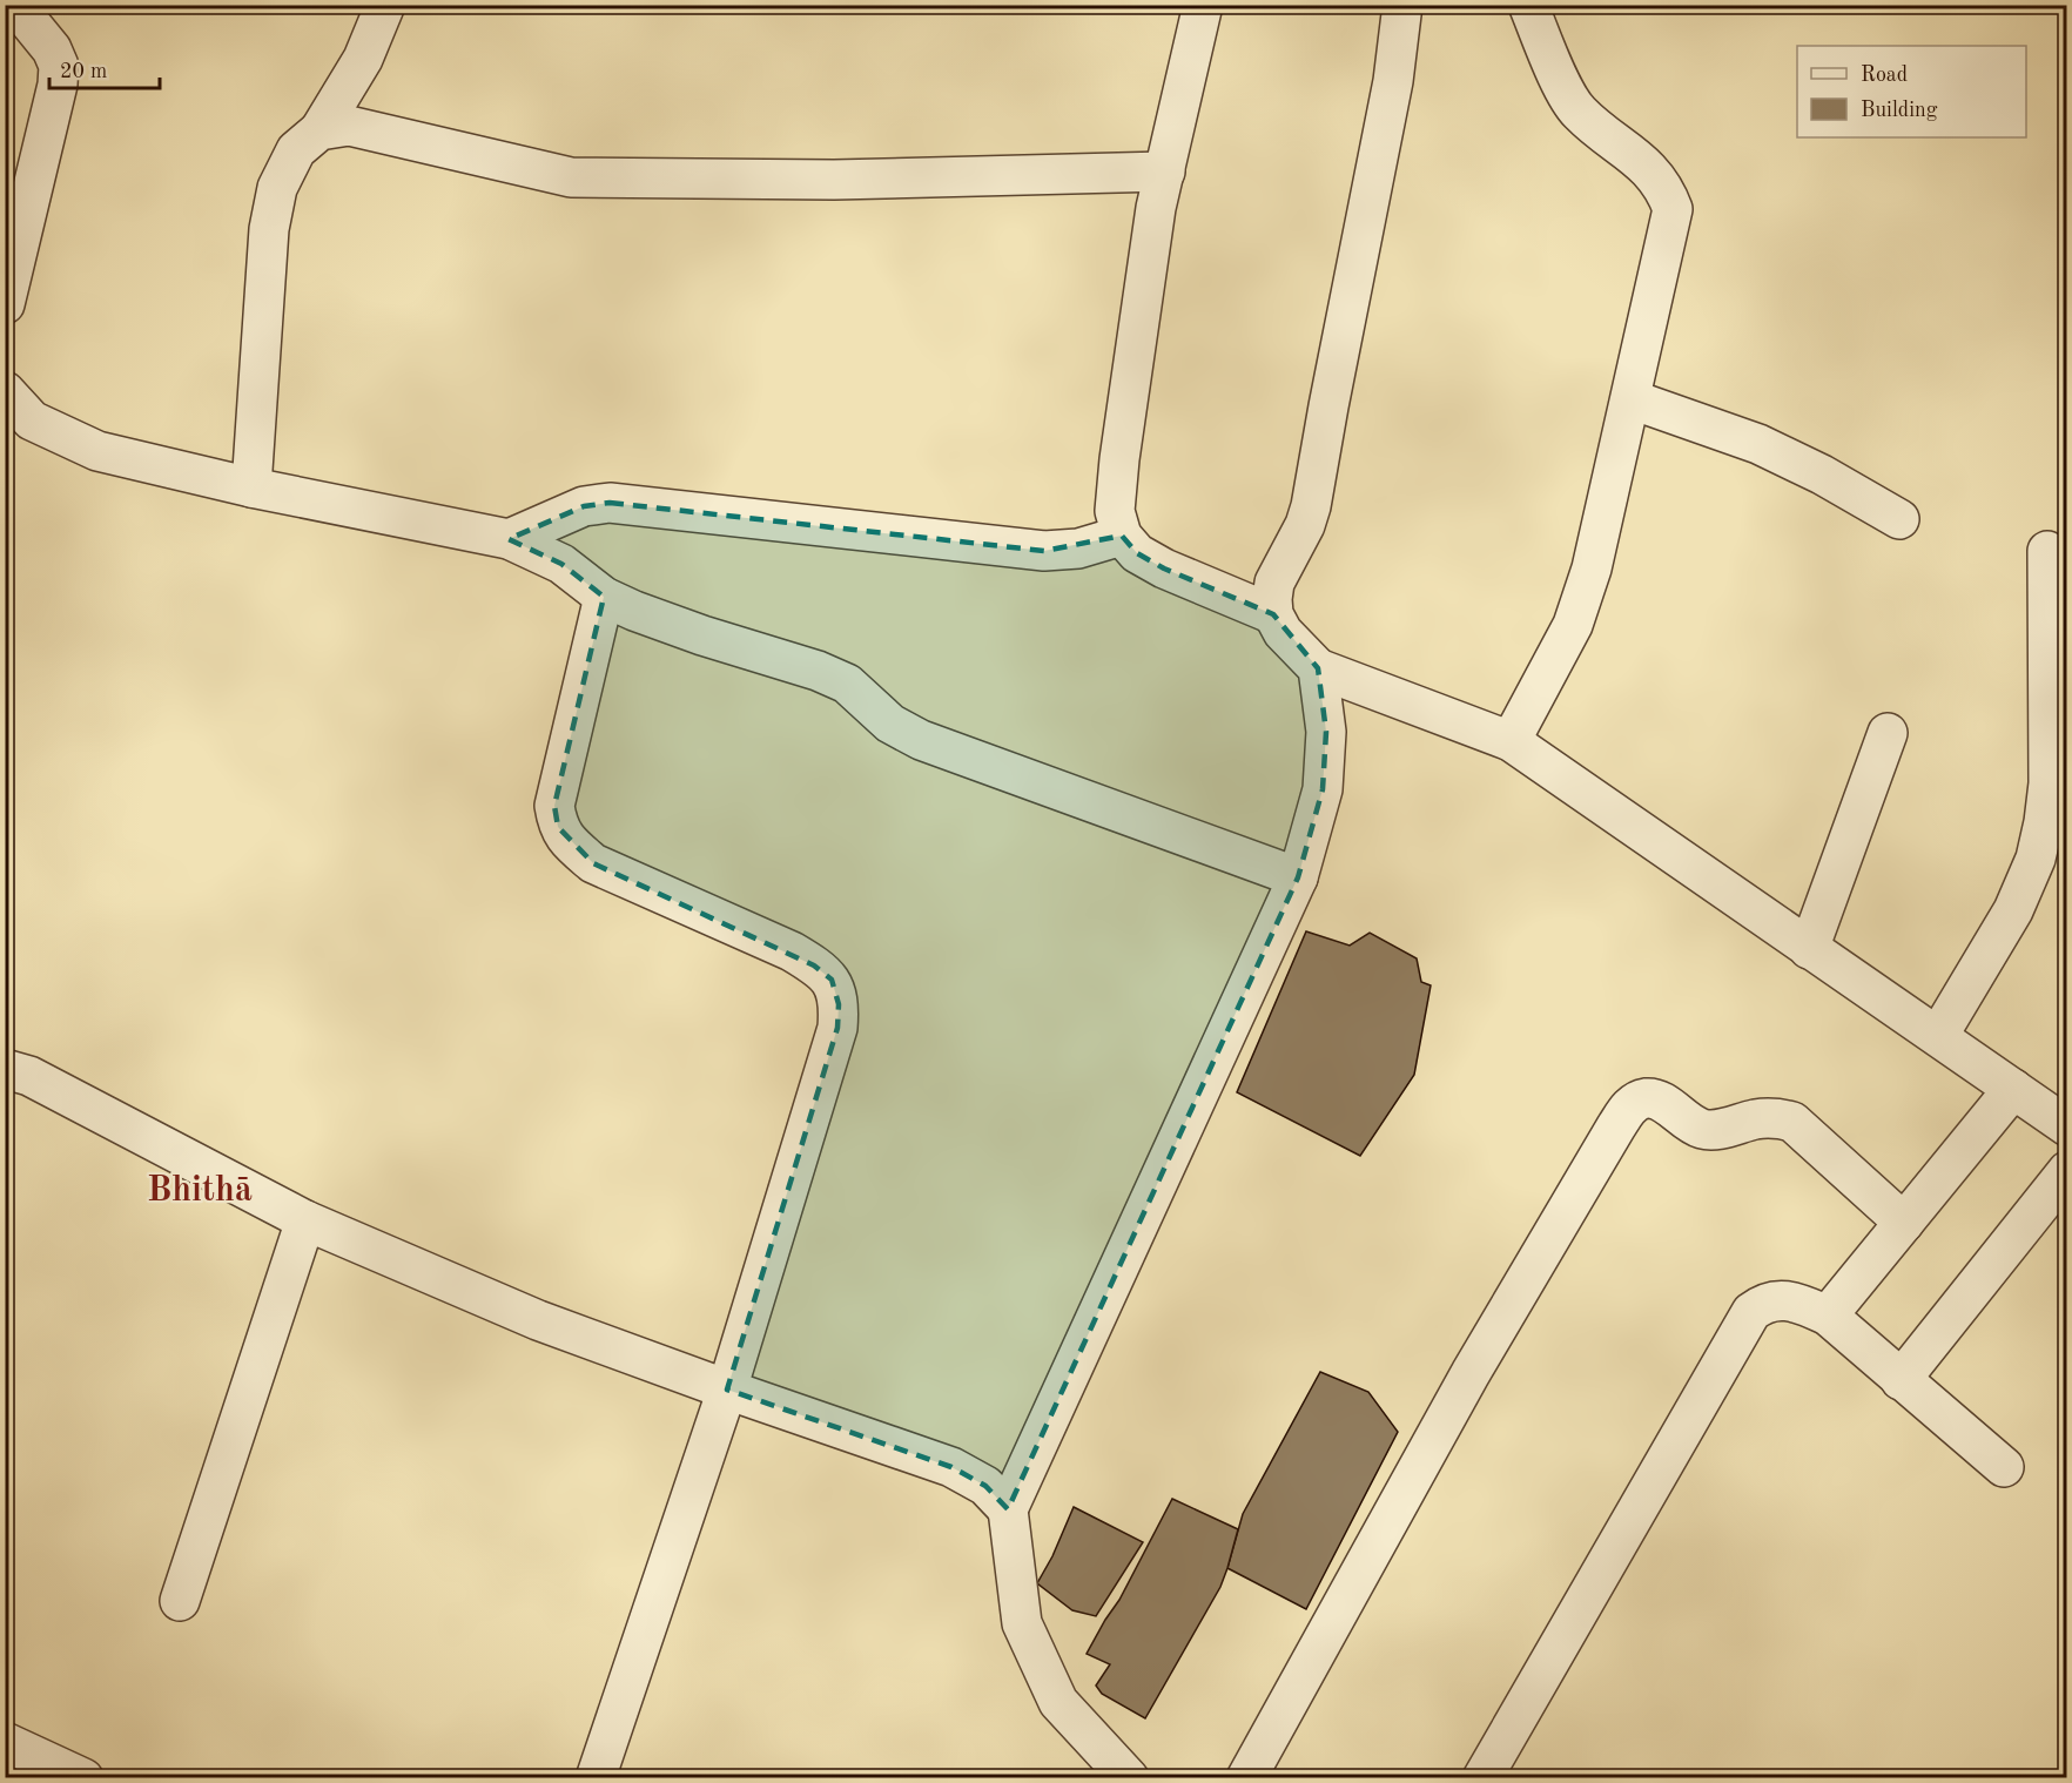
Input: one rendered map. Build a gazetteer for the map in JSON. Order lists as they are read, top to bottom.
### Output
{
  "districts": ["Bhithā"],
  "legend": ["Road", "Building"],
  "scale_bar": "20 m"
}
